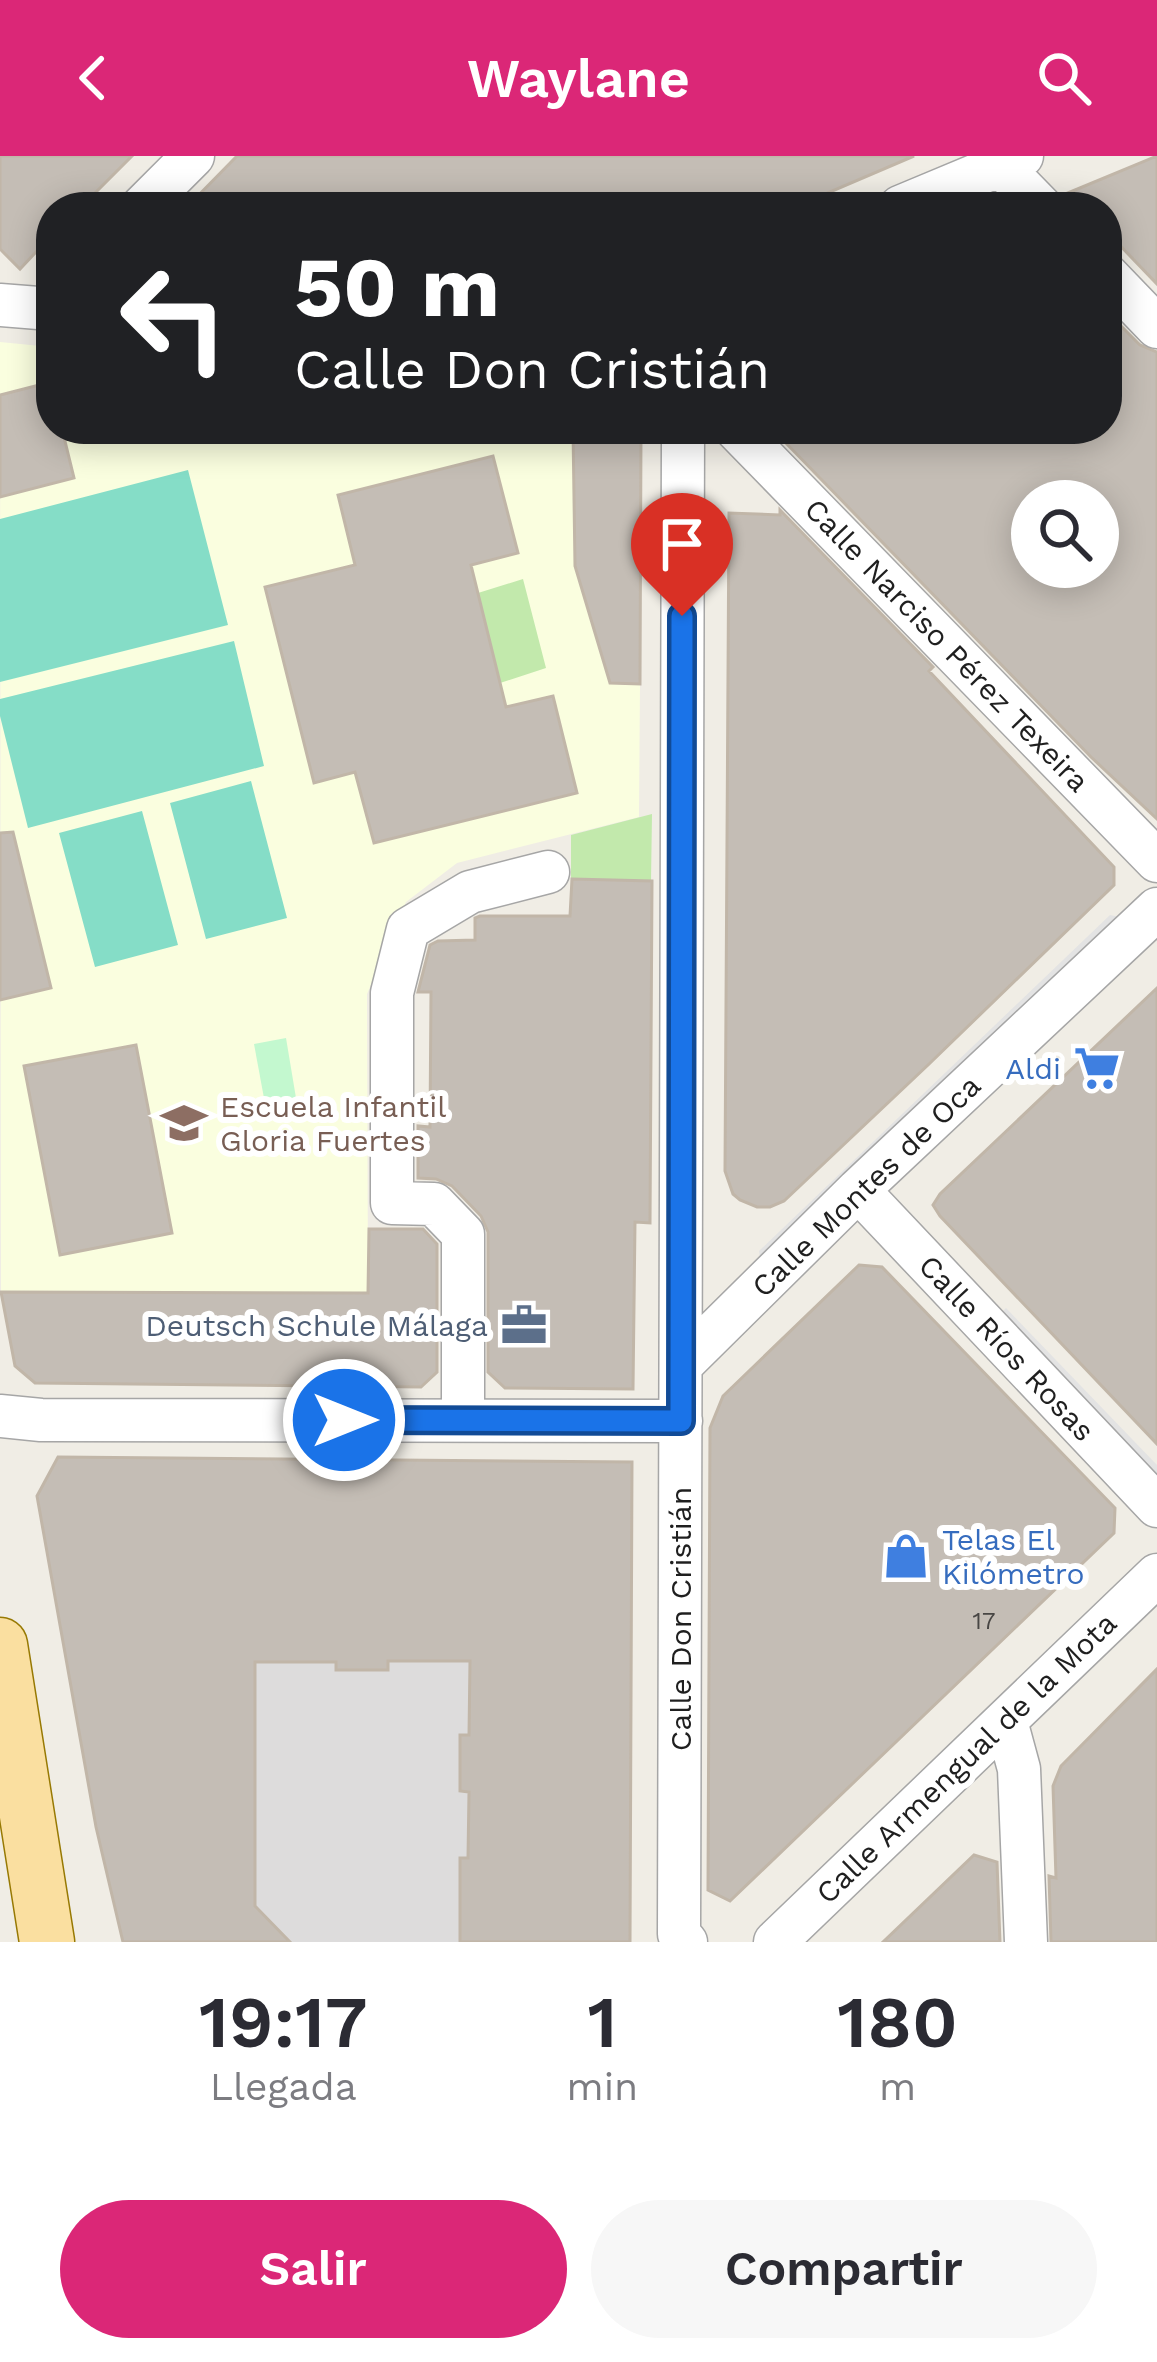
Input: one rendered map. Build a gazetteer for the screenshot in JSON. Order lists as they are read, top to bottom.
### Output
{
  "streets": {
    "street": [
      "Calle Narciso Pérez Texeira",
      "Calle Montes de Oca",
      "Calle Ríos Rosas",
      "Calle Don Cristián",
      "Calle Armengual de la Mota"
    ]
  },
  "crossings": [
    ["Calle Montes de Oca", "Calle Ríos Rosas"],
    ["Calle Montes de Oca", "Calle Don Cristián"]
  ],
  "places": {
    "supermarket": ["Aldi"],
    "school or university": ["Escuela Infantil Gloria Fuertes"],
    "office": ["Deutsch Schule Málaga"],
    "shop": ["Telas El Kilómetro"]
  },
  "house_numbers": ["17"],
  "page": {
    "header": "Waylane",
    "turn": ["50 m", "Calle Don Cristián"],
    "eta": [
      "19:17",
      "Llegada",
      "1",
      "min",
      "180",
      "m"
    ],
    "buttons": ["Salir", "Compartir"]
  }
}
